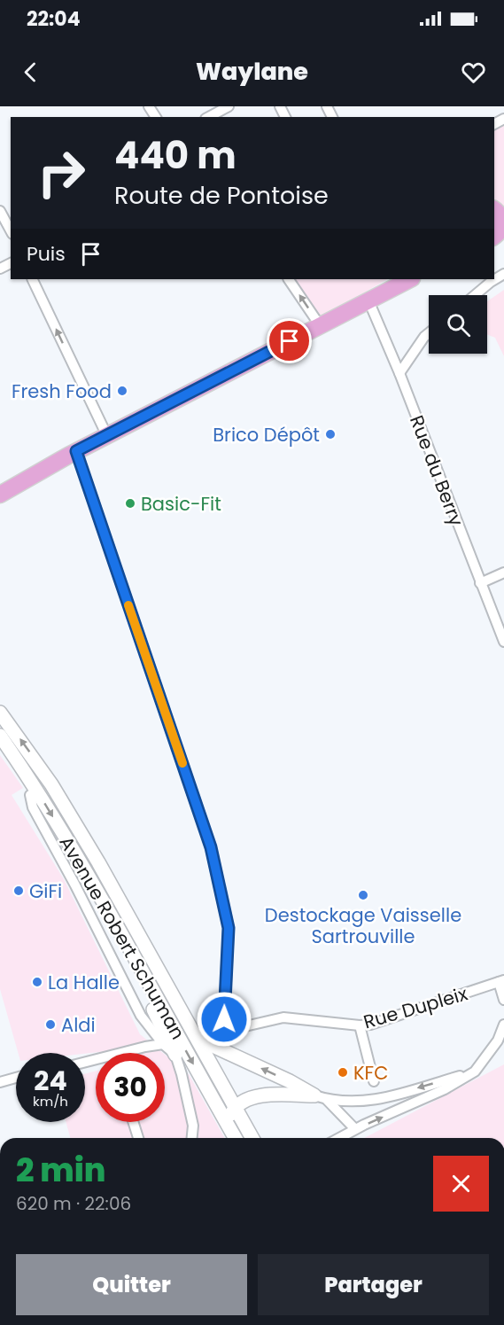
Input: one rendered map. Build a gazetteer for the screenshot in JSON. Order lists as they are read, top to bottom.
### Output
{
  "streets": {
    "main road": ["Avenue Robert Schuman"],
    "street": ["Rue du Berry", "Rue Dupleix"]
  },
  "places": [
    "Fresh Food",
    "Brico Dépôt",
    "Basic-Fit",
    "GiFi",
    "Destockage Vaisselle Sartrouville",
    "La Halle",
    "Aldi",
    "KFC"
  ],
  "page": {
    "status": "22:04",
    "header": "Waylane",
    "turn": ["440 m", "Route de Pontoise"],
    "then": "Puis",
    "speed": "24 km/h",
    "limit": "30",
    "heading": ["2 min", "620 m · 22:06"],
    "buttons": ["Quitter", "Partager"]
  }
}
